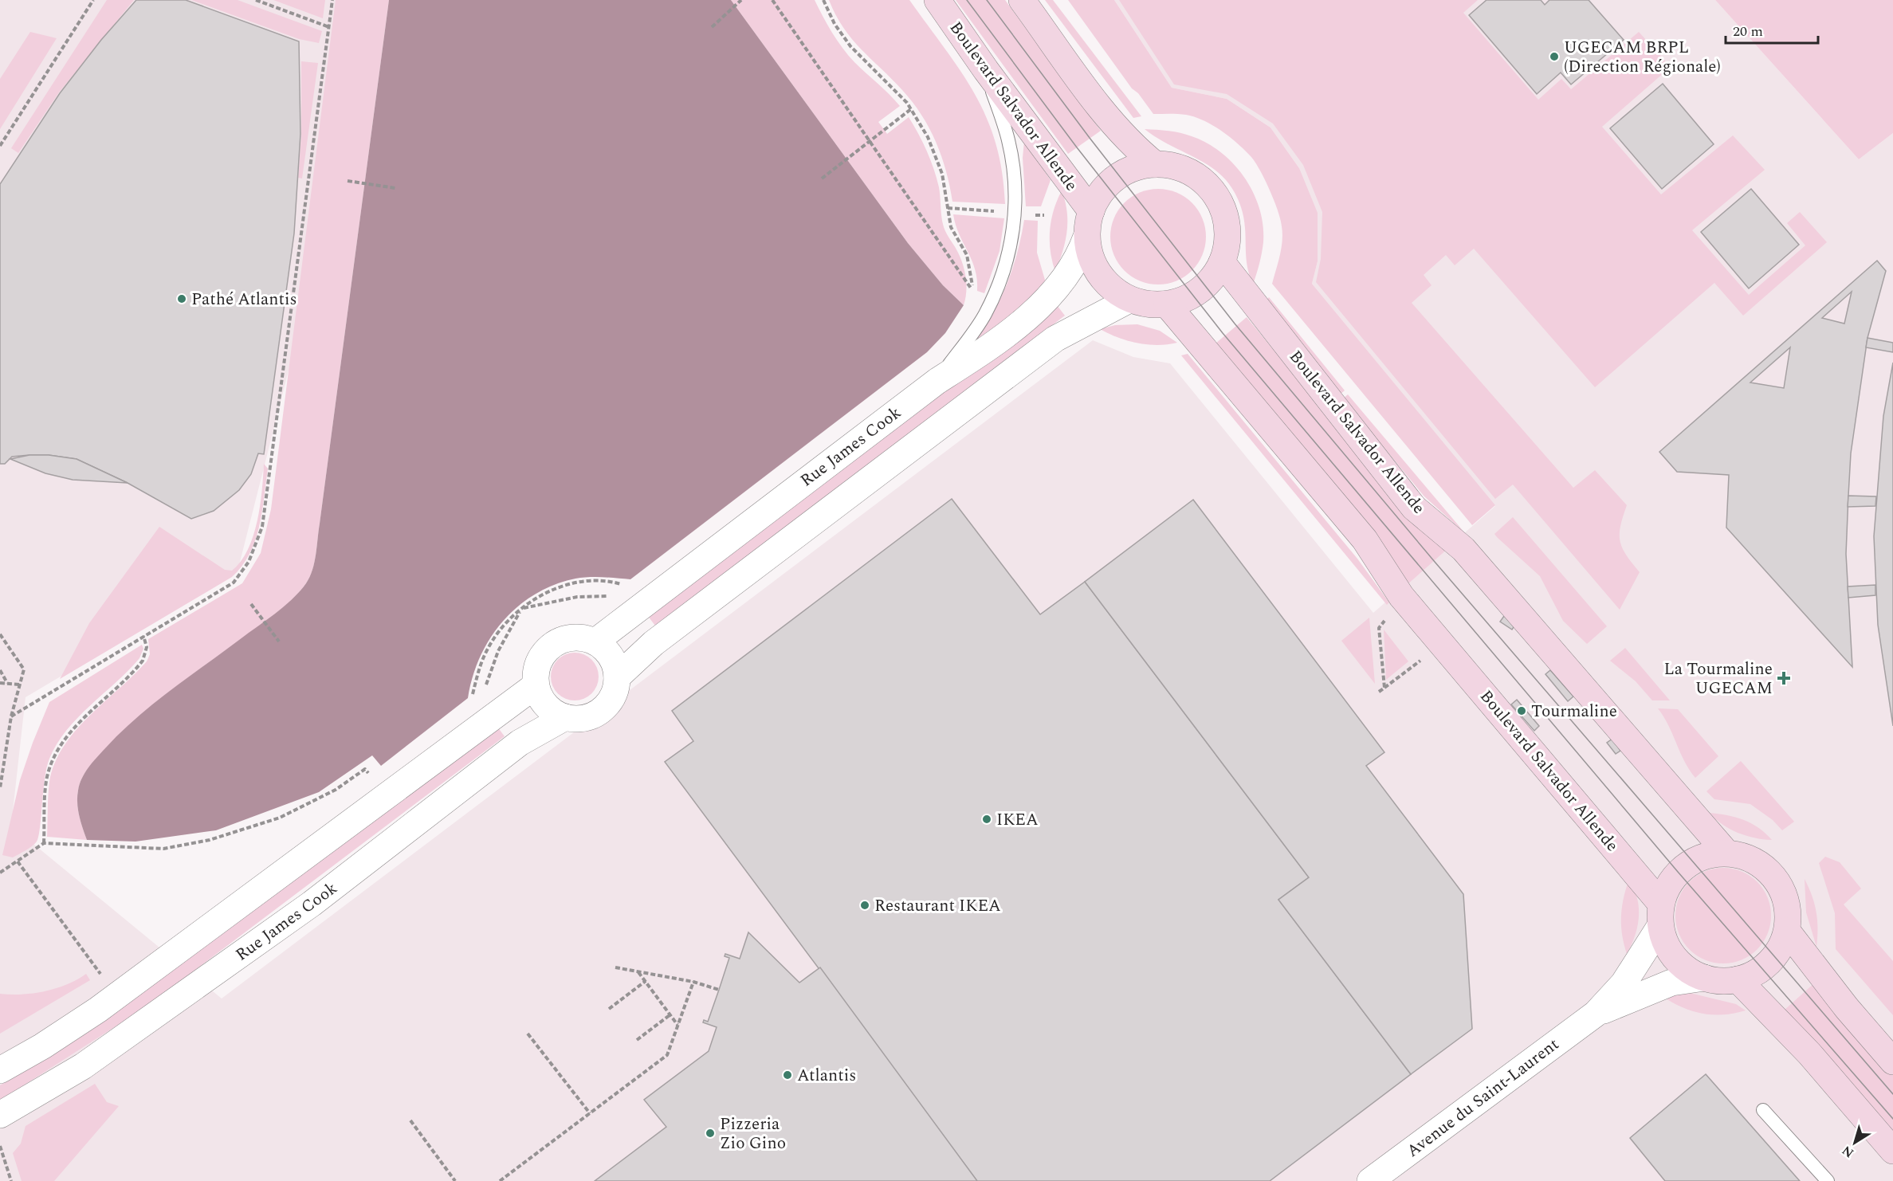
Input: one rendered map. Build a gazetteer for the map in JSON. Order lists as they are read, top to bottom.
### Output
{
  "streets": {
    "street": ["Boulevard Salvador Allende", "Rue James Cook", "Avenue du Saint-Laurent"]
  },
  "crossings": [
    ["Boulevard Salvador Allende", "Rue James Cook"],
    ["Boulevard Salvador Allende", "Avenue du Saint-Laurent"]
  ],
  "places": {
    "other": [
      "UGECAM BRPL (Direction Régionale)",
      "Pathé Atlantis",
      "Tourmaline",
      "IKEA",
      "Restaurant IKEA",
      "Atlantis",
      "Pizzeria Zio Gino"
    ],
    "health": ["La Tourmaline UGECAM"]
  },
  "scale_bar": "20 m",
  "north": "bottom left"
}
